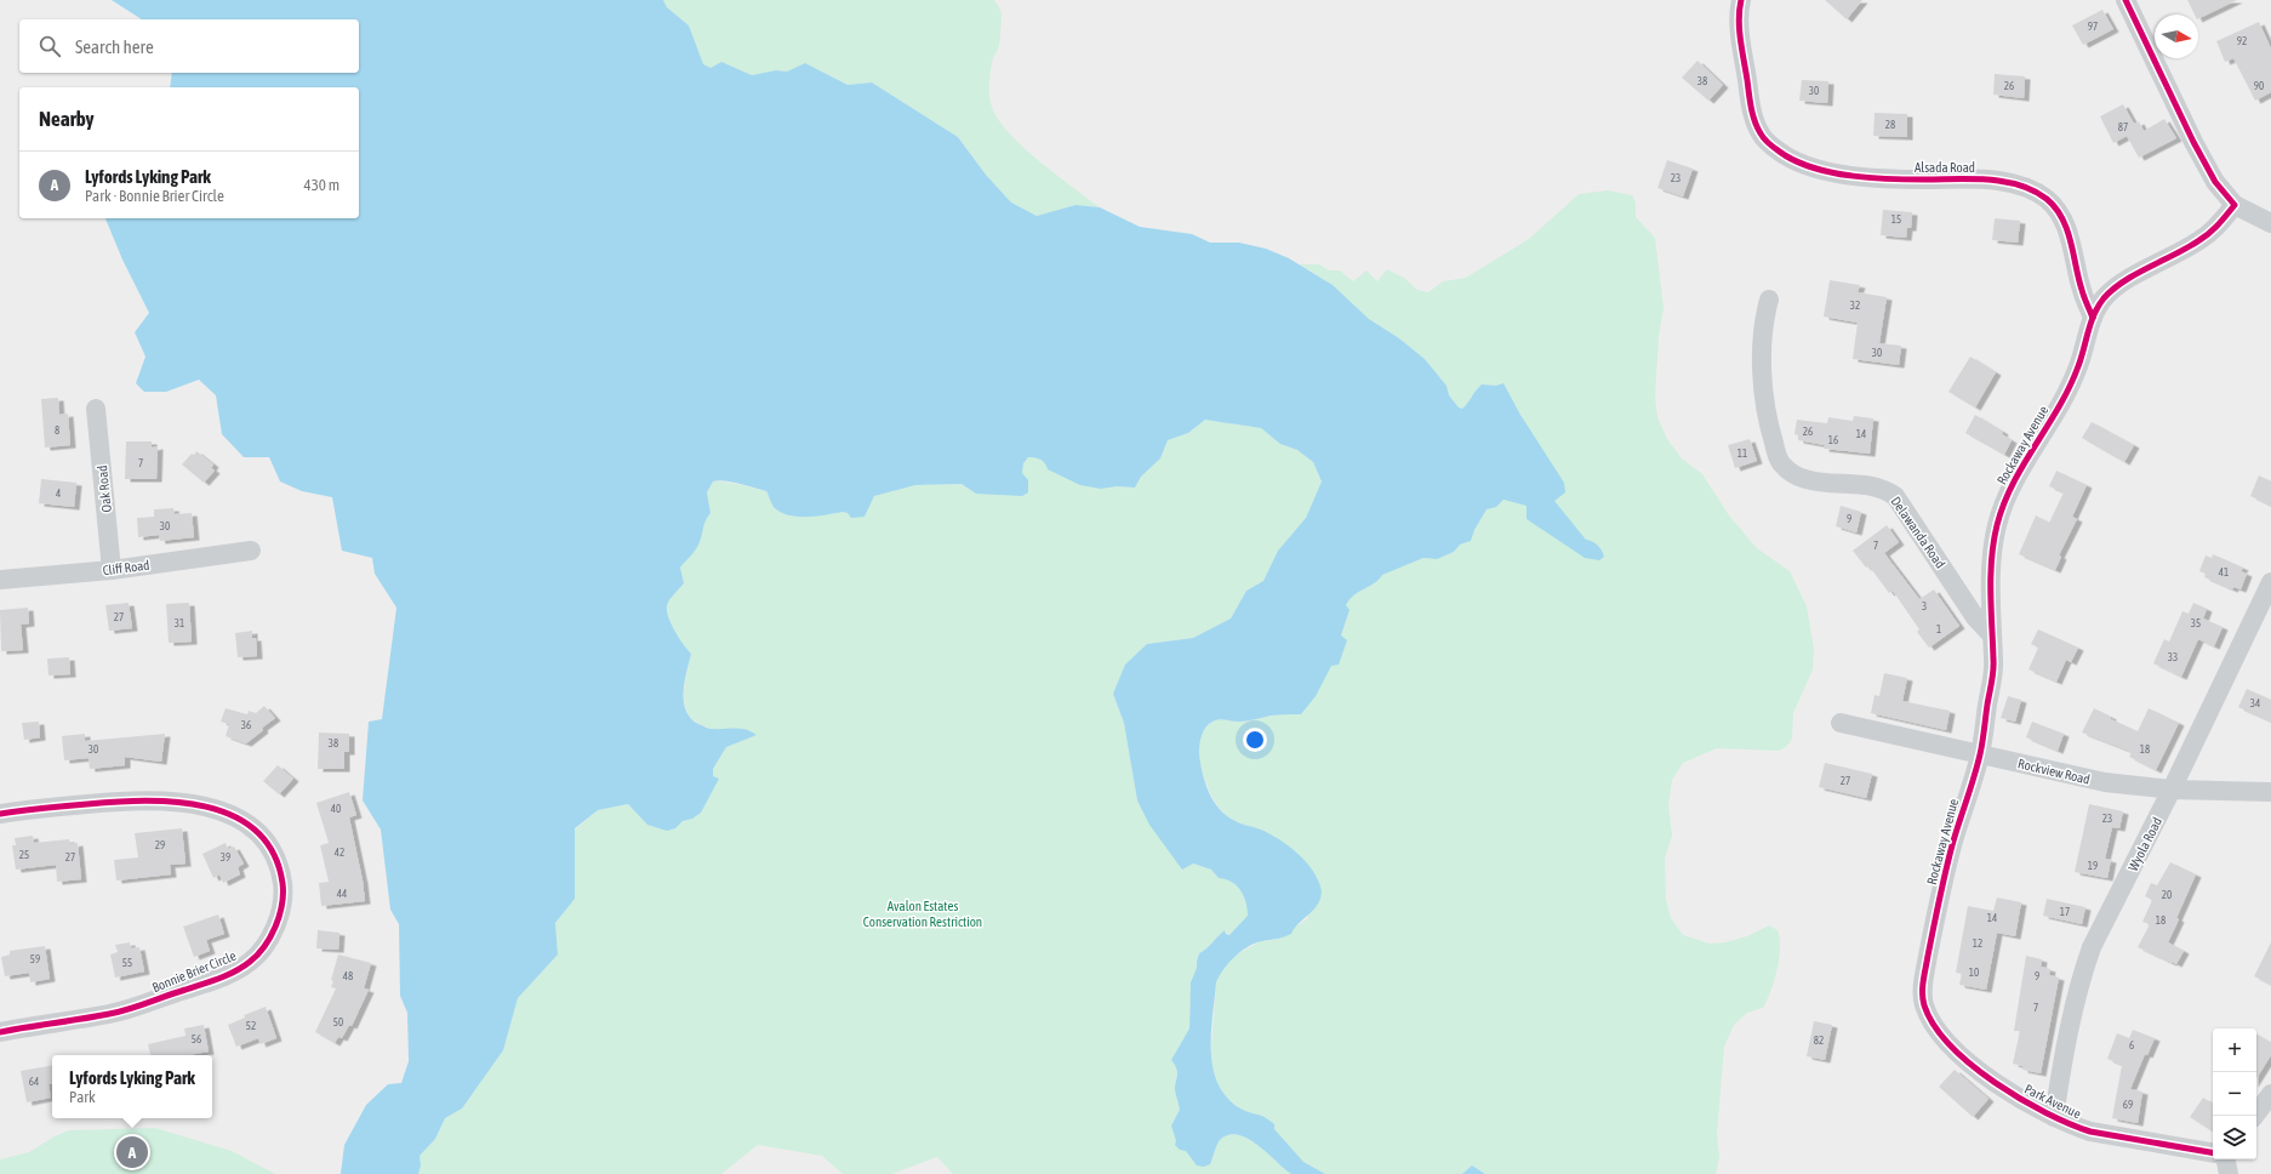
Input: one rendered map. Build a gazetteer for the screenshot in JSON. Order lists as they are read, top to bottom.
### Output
{
  "streets": {
    "street": [
      "Alsada Road",
      "Rockaway Avenue",
      "Oak Road",
      "Delawanda Road",
      "Cliff Road",
      "Rockview Road",
      "Wyola Road",
      "Bonnie Brier Circle",
      "Park Avenue"
    ]
  },
  "crossings": [
    ["Alsada Road", "Rockaway Avenue"],
    ["Rockaway Avenue", "Delawanda Road"],
    ["Rockaway Avenue", "Rockview Road"],
    ["Rockaway Avenue", "Park Avenue"],
    ["Oak Road", "Cliff Road"],
    ["Rockview Road", "Wyola Road"],
    ["Wyola Road", "Park Avenue"]
  ],
  "parks": ["Avalon Estates Conservation Restriction"],
  "house_numbers": [
    "97",
    "92",
    "38",
    "26",
    "90",
    "30",
    "28",
    "87",
    "23",
    "15",
    "32",
    "30",
    "8",
    "26",
    "14",
    "16",
    "11",
    "7",
    "4",
    "9",
    "30",
    "7",
    "41",
    "3",
    "27",
    "31",
    "35",
    "1",
    "33",
    "34",
    "36",
    "38",
    "30",
    "18",
    "27",
    "40",
    "23",
    "29",
    "42",
    "25",
    "27",
    "39",
    "19",
    "44",
    "20",
    "17",
    "14",
    "18",
    "12",
    "59",
    "55",
    "10",
    "48",
    "9",
    "7",
    "50",
    "52",
    "56",
    "82",
    "6",
    "64",
    "69"
  ],
  "north": "right",
  "page": {
    "search": "Search here",
    "heading": "Nearby",
    "list": [
      {
        "mark": "A",
        "name": "Lyfords Lyking Park",
        "note": "Park · Bonnie Brier Circle",
        "value": "430 m"
      }
    ],
    "map_buttons": ["+", "−"],
    "popup": ["Lyfords Lyking Park", "Park"],
    "pins": "A"
  }
}
